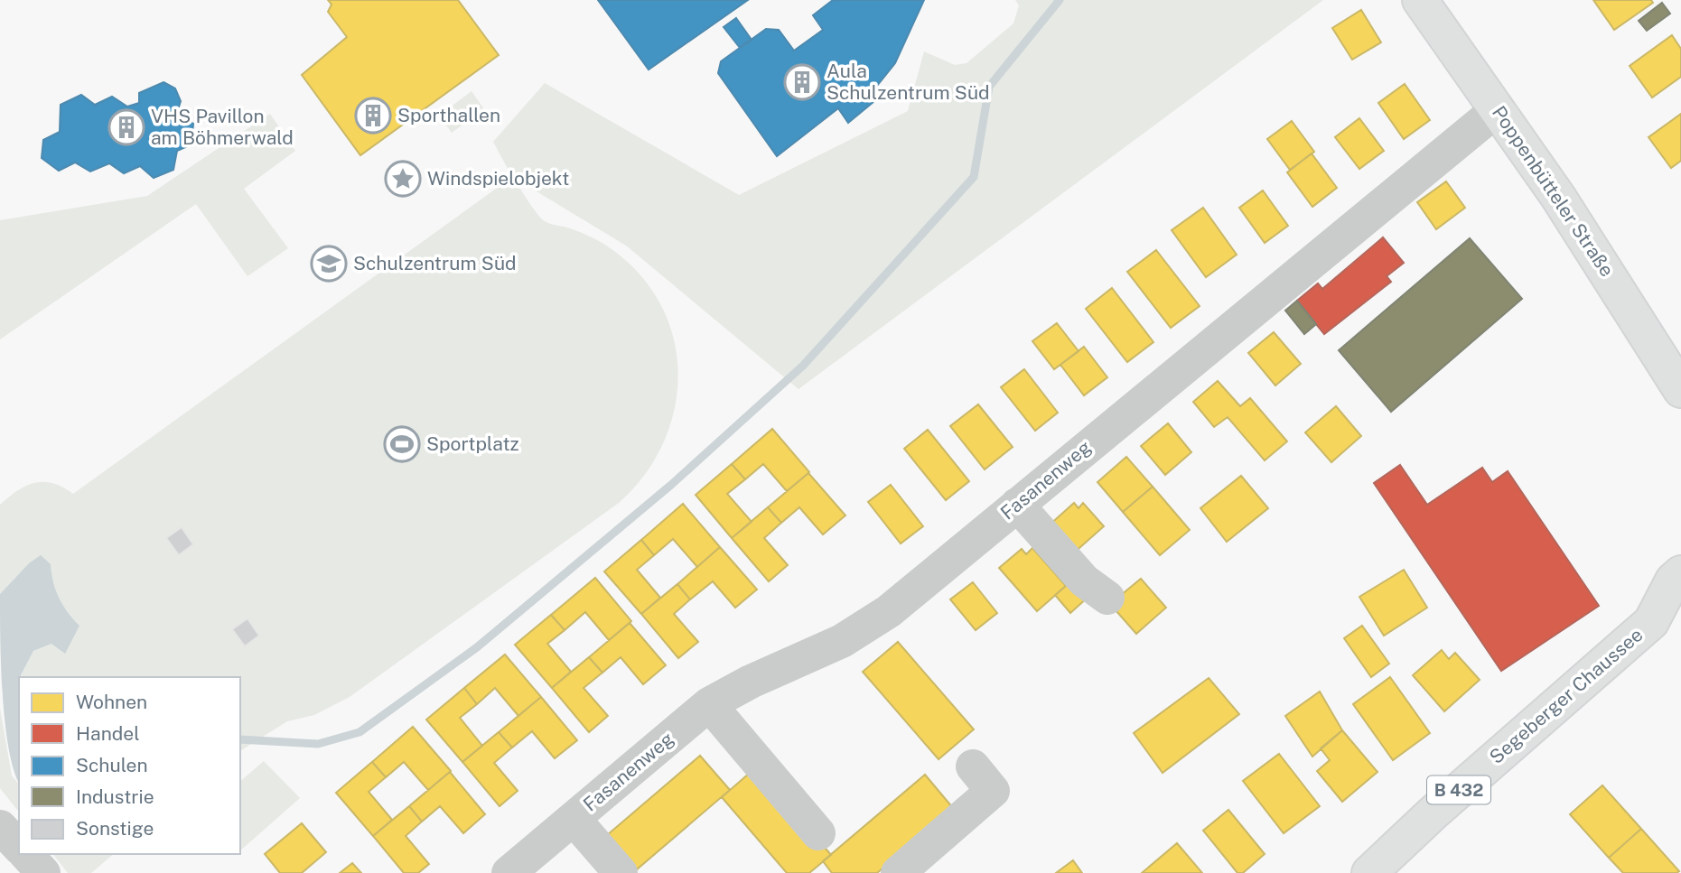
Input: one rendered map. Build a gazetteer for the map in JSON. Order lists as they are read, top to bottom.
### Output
{
  "streets": {
    "main road": ["Poppenbütteler Straße", "Segeberger Chaussee", "B 432"],
    "street": ["Fasanenweg"]
  },
  "crossings": [
    ["Poppenbütteler Straße", "Fasanenweg"]
  ],
  "places": {
    "building": ["Aula Schulzentrum Süd", "Sporthallen", "VHS Pavillon am Böhmerwald"],
    "place": ["Windspielobjekt"],
    "school or university": ["Schulzentrum Süd"],
    "sports": ["Sportplatz"]
  },
  "legend": [
    "Wohnen",
    "Handel",
    "Schulen",
    "Industrie",
    "Sonstige"
  ]
}
